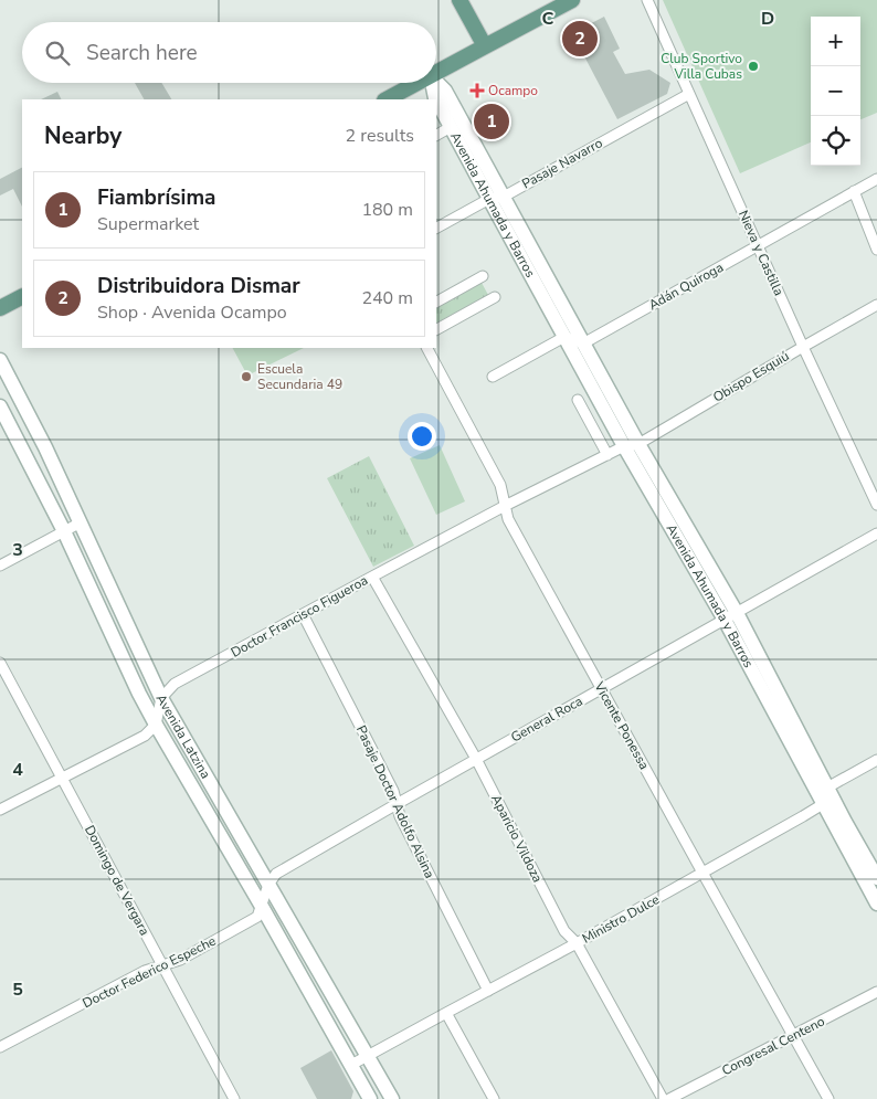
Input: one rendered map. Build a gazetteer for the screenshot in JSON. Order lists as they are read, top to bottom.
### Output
{
  "streets": {
    "main road": ["Avenida Ahumada y Barros", "Avenida Latzina"],
    "street": [
      "Pasaje Navarro",
      "Nieva y Castilla",
      "Adán Quiroga",
      "Obispo Esquiú",
      "Doctor Francisco Figueroa",
      "General Roca",
      "Vicente Ponessa",
      "Pasaje Doctor Adolfo Alsina",
      "Aparicio Vildoza",
      "Domingo de Vergara",
      "Ministro Dulce",
      "Doctor Federico Espeche",
      "Congresal Centeno"
    ]
  },
  "crossings": [
    ["Pasaje Navarro", "Avenida Ahumada y Barros"],
    ["Pasaje Navarro", "Nieva y Castilla"],
    ["Avenida Ahumada y Barros", "Adán Quiroga"],
    ["Avenida Ahumada y Barros", "Obispo Esquiú"],
    ["Avenida Ahumada y Barros", "Doctor Francisco Figueroa"],
    ["Avenida Ahumada y Barros", "General Roca"],
    ["Avenida Ahumada y Barros", "Ministro Dulce"],
    ["Nieva y Castilla", "Adán Quiroga"],
    ["Nieva y Castilla", "Obispo Esquiú"],
    ["Obispo Esquiú", "Doctor Francisco Figueroa"],
    ["Doctor Francisco Figueroa", "Vicente Ponessa"],
    ["Doctor Francisco Figueroa", "Avenida Latzina"],
    ["Doctor Francisco Figueroa", "Pasaje Doctor Adolfo Alsina"],
    ["Doctor Francisco Figueroa", "Aparicio Vildoza"],
    ["General Roca", "Vicente Ponessa"],
    ["General Roca", "Avenida Latzina"],
    ["General Roca", "Pasaje Doctor Adolfo Alsina"],
    ["General Roca", "Aparicio Vildoza"],
    ["General Roca", "Doctor Federico Espeche"],
    ["Vicente Ponessa", "Ministro Dulce"],
    ["Vicente Ponessa", "Congresal Centeno"],
    ["Avenida Latzina", "Ministro Dulce"],
    ["Avenida Latzina", "Doctor Federico Espeche"],
    ["Pasaje Doctor Adolfo Alsina", "Ministro Dulce"],
    ["Aparicio Vildoza", "Ministro Dulce"],
    ["Domingo de Vergara", "Doctor Federico Espeche"]
  ],
  "places": {
    "other": ["Club Sportivo Villa Cubas", "Escuela Secundaria 49"],
    "health": ["Ocampo"]
  },
  "page": {
    "map_buttons": ["+", "−"],
    "pins": ["2", "1"],
    "search": "Search here",
    "heading": ["Nearby", "2 results"],
    "list": [
      {
        "mark": "1",
        "name": "Fiambrísima",
        "note": "Supermarket",
        "value": "180 m"
      },
      {
        "mark": "2",
        "name": "Distribuidora Dismar",
        "note": "Shop · Avenida Ocampo",
        "value": "240 m"
      }
    ]
  },
  "grid": {
    "columns": ["C", "D"],
    "rows": ["3", "4", "5"]
  }
}
